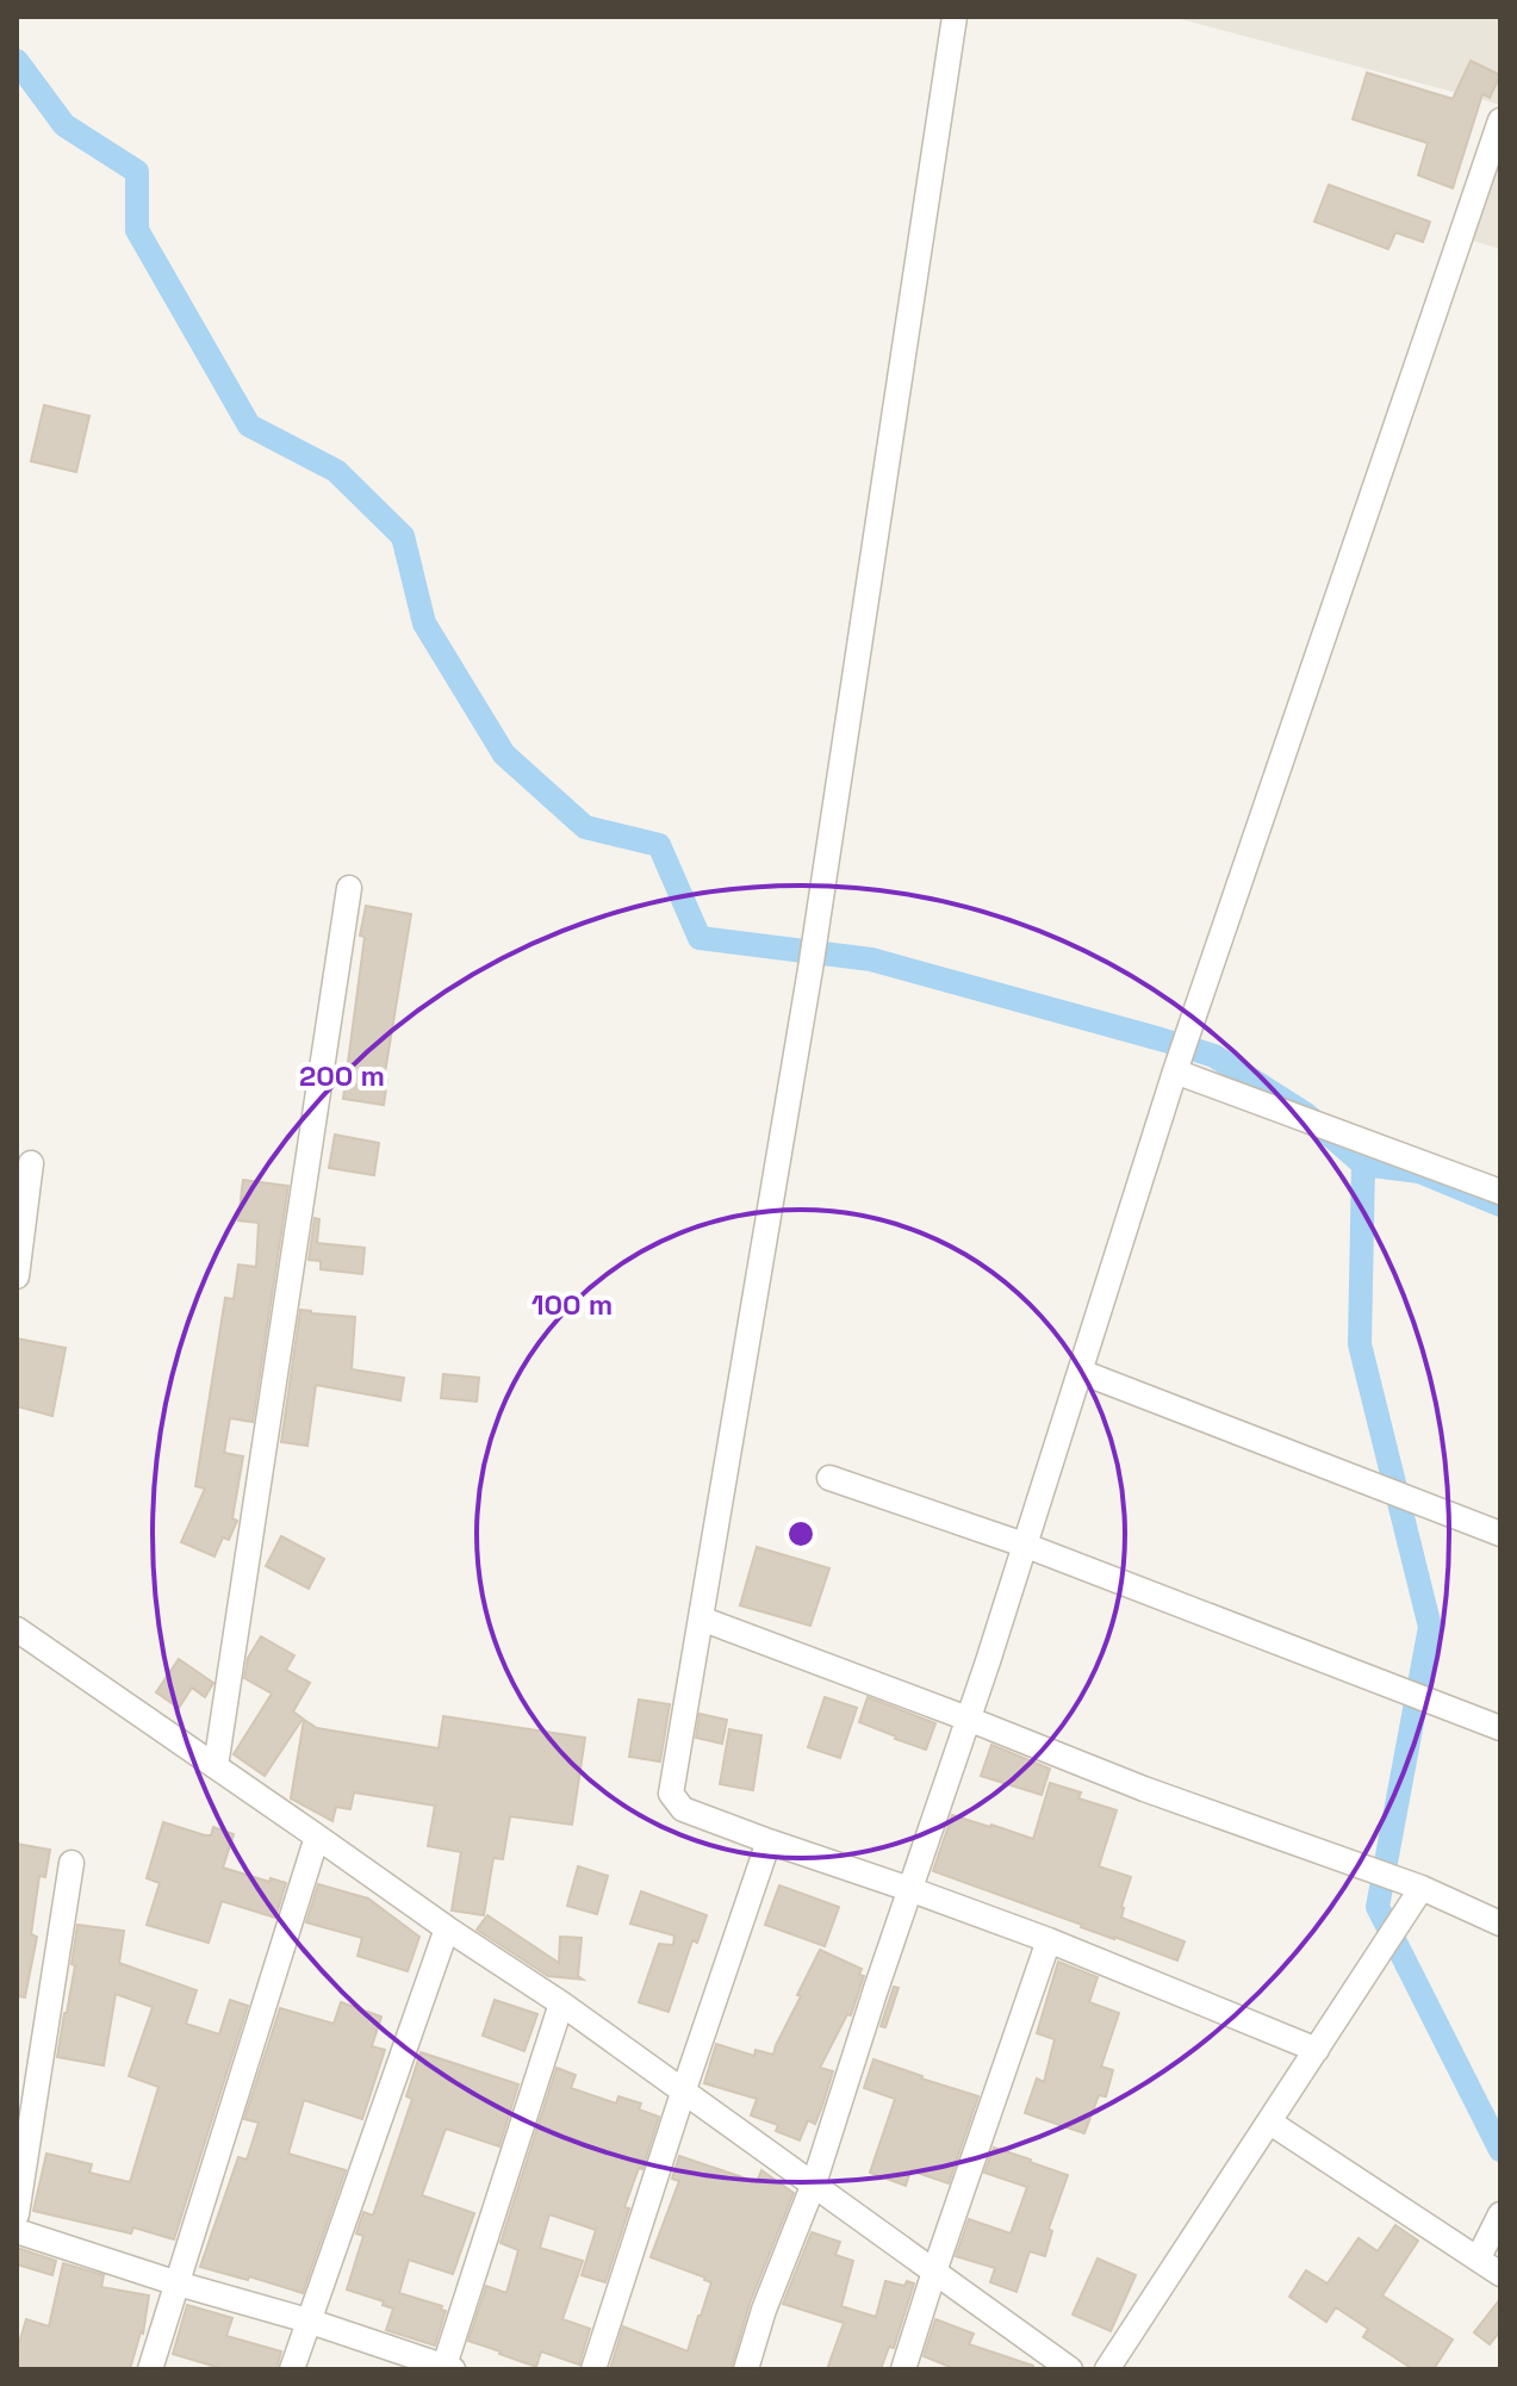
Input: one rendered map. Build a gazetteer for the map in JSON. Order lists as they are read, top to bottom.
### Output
{
  "rings": ["200 m", "100 m"]
}
